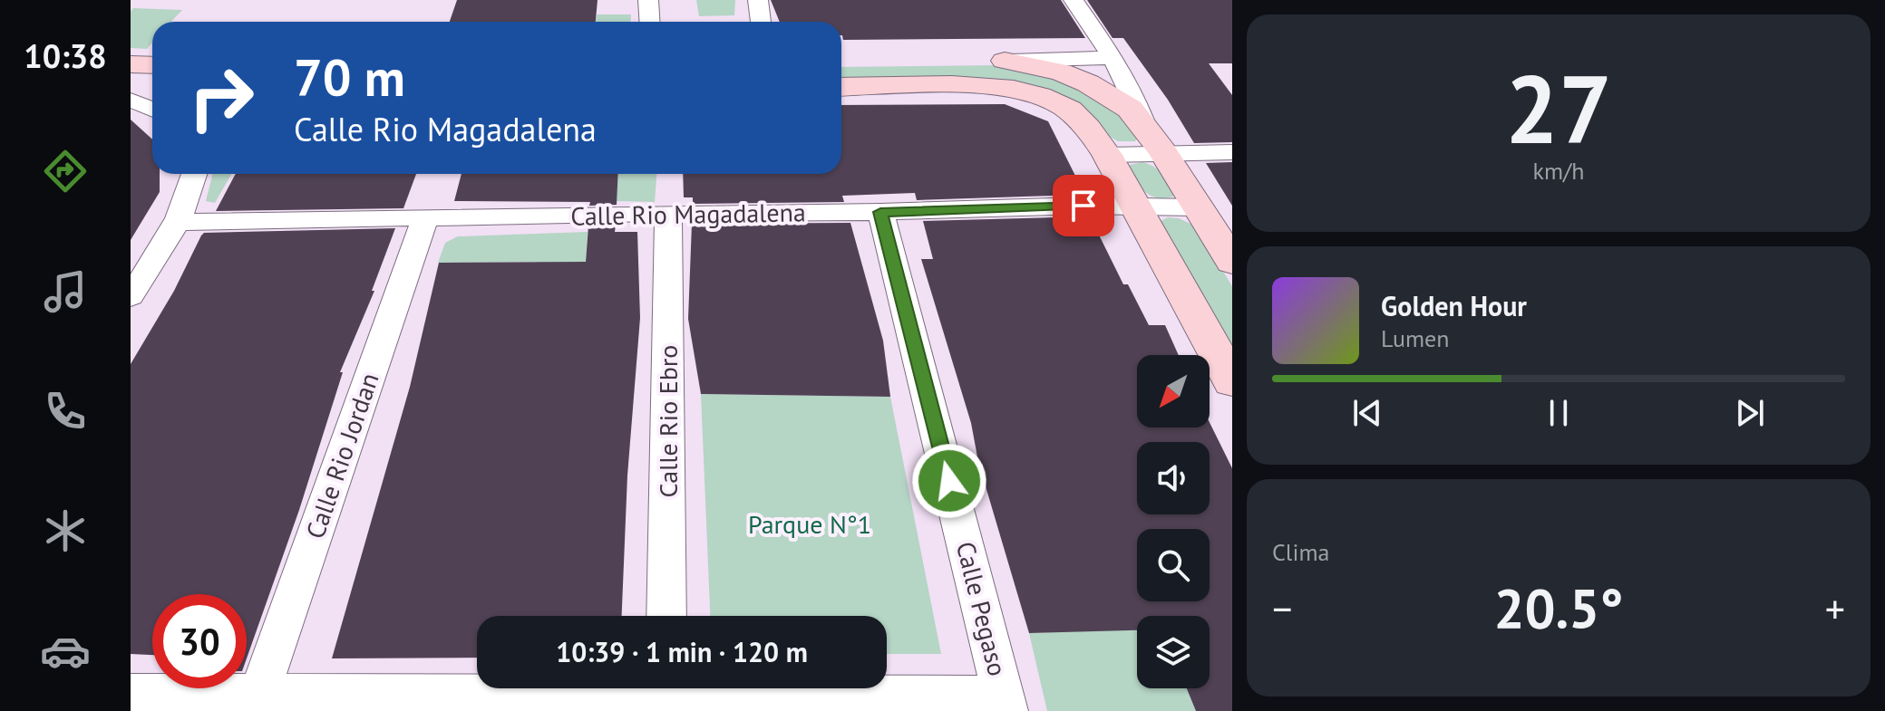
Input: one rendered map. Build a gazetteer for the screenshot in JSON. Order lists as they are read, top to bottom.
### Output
{
  "streets": {
    "street": [
      "Calle Rio Magadalena",
      "Calle Rio Ebro",
      "Calle Rio Jordan",
      "Calle Pegaso"
    ]
  },
  "crossings": [
    ["Calle Rio Magadalena", "Calle Rio Ebro"],
    ["Calle Rio Magadalena", "Calle Rio Jordan"],
    ["Calle Rio Magadalena", "Calle Pegaso"]
  ],
  "parks": ["Parque N°1"],
  "north": "bottom left",
  "page": {
    "tabs": "10:38",
    "tile": [
      ["27", "km/h"],
      "Clima"
    ],
    "turn": ["70 m", "Calle Rio Magadalena"],
    "song": ["Golden Hour", "Lumen"],
    "heat": ["−", "20.5°", "+"],
    "limit": "30",
    "trip": "10:39 · 1 min · 120 m"
  }
}
